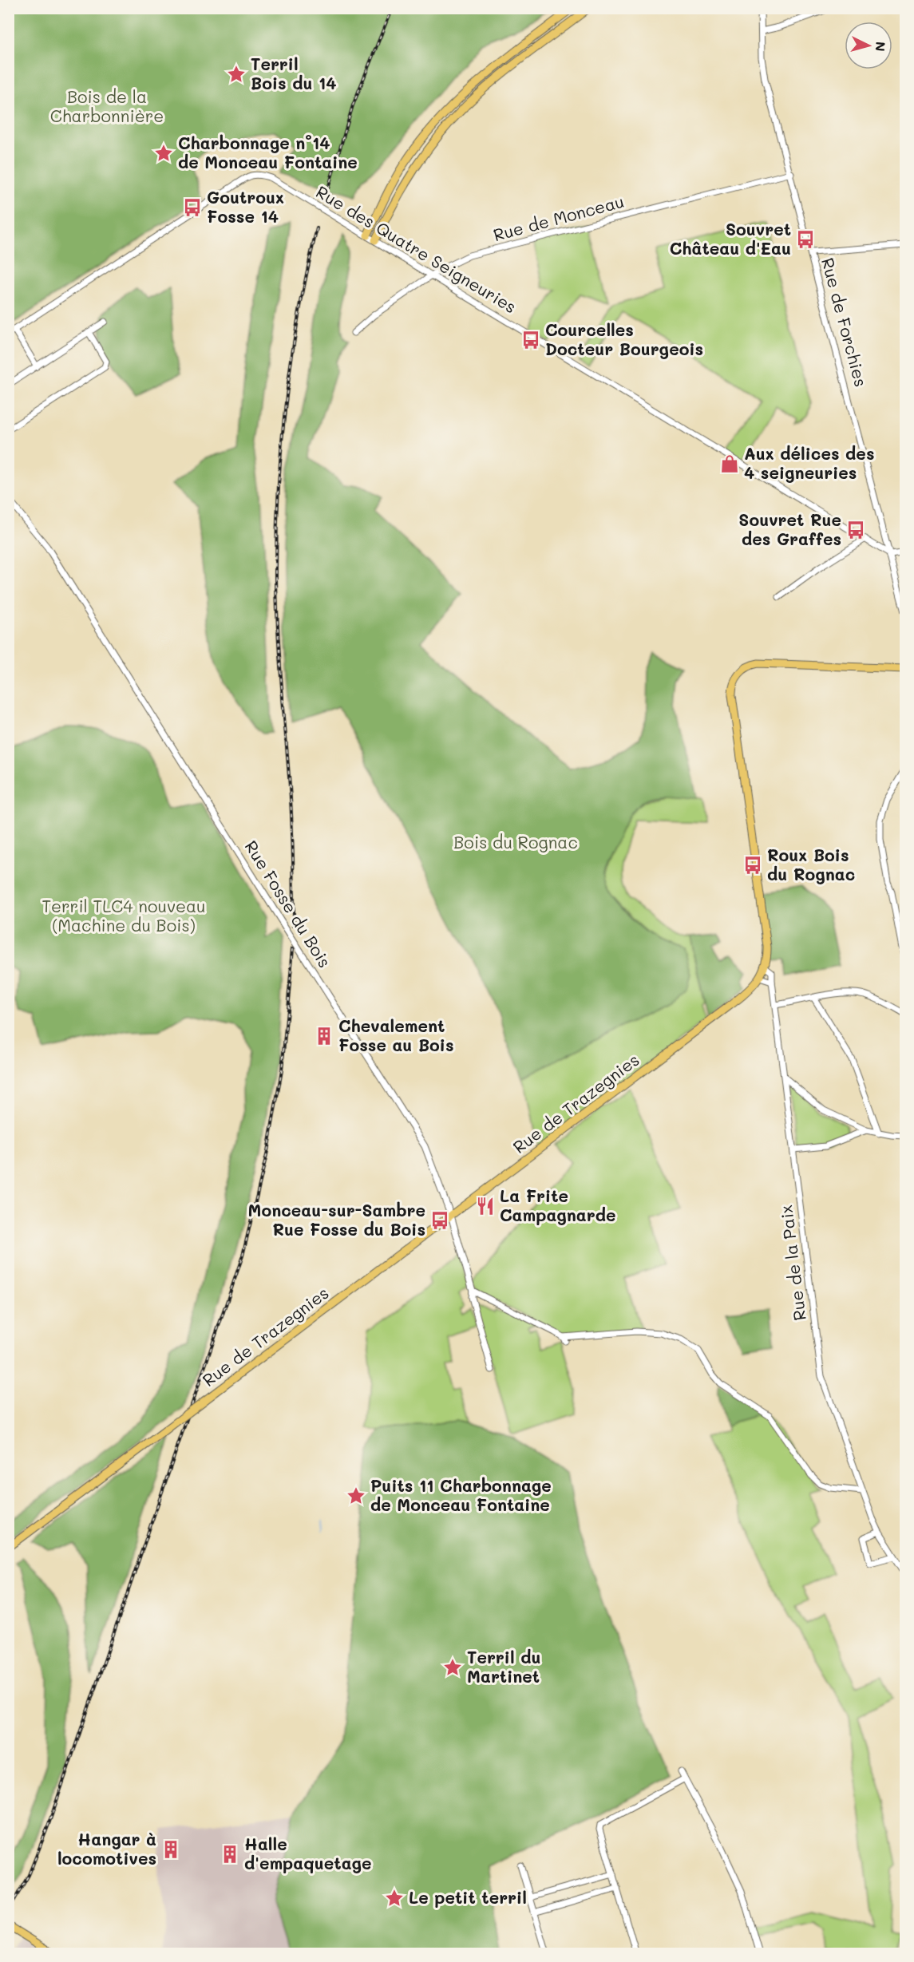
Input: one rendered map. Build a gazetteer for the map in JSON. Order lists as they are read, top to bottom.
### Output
{
  "streets": {
    "main road": ["Rue de Trazegnies"],
    "street": [
      "Rue de Monceau",
      "Rue des Quatre Seigneuries",
      "Rue de Forchies",
      "Rue Fosse du Bois",
      "Rue de la Paix"
    ]
  },
  "crossings": [
    ["Rue de Monceau", "Rue des Quatre Seigneuries"],
    ["Rue de Monceau", "Rue de Forchies"],
    ["Rue des Quatre Seigneuries", "Rue de Forchies"],
    ["Rue Fosse du Bois", "Rue de Trazegnies"],
    ["Rue de Trazegnies", "Rue de la Paix"]
  ],
  "parks": ["Bois de la Charbonnière", "Bois du Rognac", "Terril TLC4 nouveau (Machine du Bois)"],
  "places": {
    "place": [
      "Terril Bois du 14",
      "Charbonnage n°14 de Monceau Fontaine",
      "Puits 11 Charbonnage de Monceau Fontaine",
      "Terril du Martinet",
      "Le petit terril"
    ],
    "bus stop": [
      "Goutroux Fosse 14",
      "Souvret Château d'Eau",
      "Courcelles Docteur Bourgeois",
      "Souvret Rue des Graffes",
      "Roux Bois du Rognac",
      "Monceau-sur-Sambre Rue Fosse du Bois"
    ],
    "shop": ["Aux délices des 4 seigneuries"],
    "building": ["Chevalement Fosse au Bois", "Hangar à locomotives", "Halle d'empaquetage"],
    "restaurant": ["La Frite Campagnarde"]
  },
  "north": "right"
}
